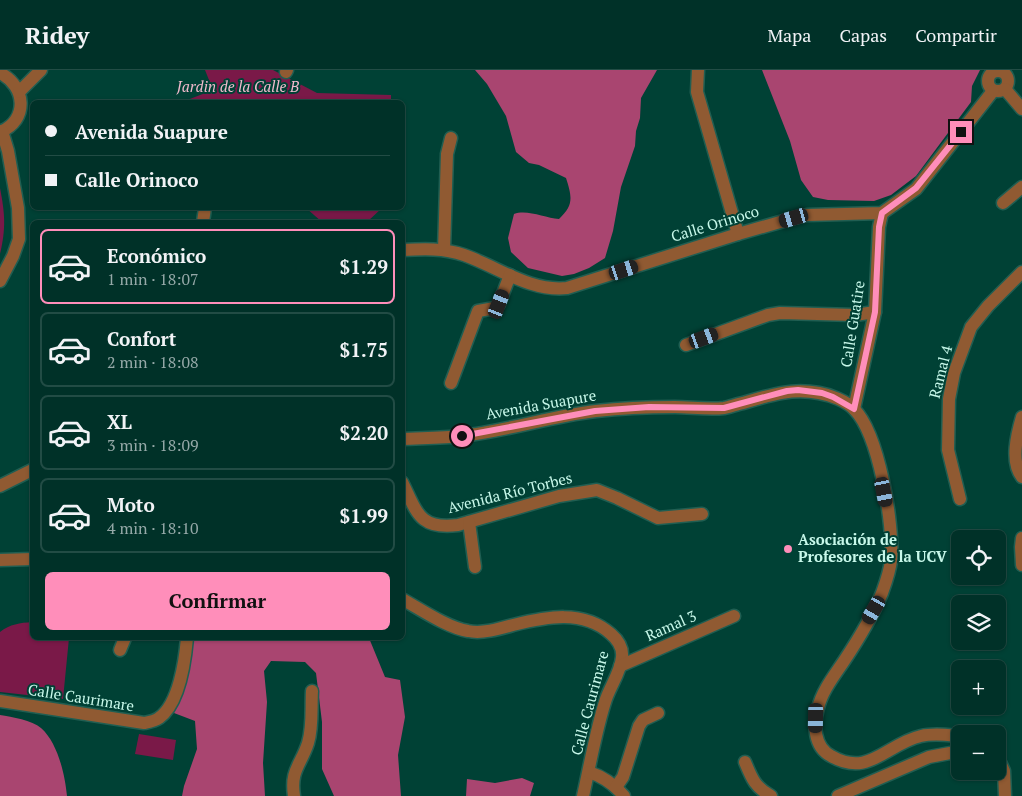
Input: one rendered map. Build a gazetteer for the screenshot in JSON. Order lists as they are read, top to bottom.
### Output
{
  "streets": {
    "street": [
      "Calle Orinoco",
      "Calle Guatire",
      "Ramal 4",
      "Avenida Suapure",
      "Avenida Río Torbes",
      "Ramal 3",
      "Calle Caurimare"
    ]
  },
  "crossings": [
    ["Calle Orinoco", "Calle Guatire"],
    ["Calle Guatire", "Avenida Suapure"],
    ["Ramal 3", "Calle Caurimare"]
  ],
  "parks": ["Jardin de la Calle B"],
  "places": ["Asociación de Profesores de la UCV"],
  "page": {
    "header": "Ridey",
    "nav": ["Mapa", "Capas", "Compartir"],
    "banner": ["Avenida Suapure", "Calle Orinoco"],
    "list": [
      {
        "name": "Económico",
        "note": "1 min · 18:07",
        "value": "$1.29"
      },
      {
        "name": "Confort",
        "note": "2 min · 18:08",
        "value": "$1.75"
      },
      {
        "name": "XL",
        "note": "3 min · 18:09",
        "value": "$2.20"
      },
      {
        "name": "Moto",
        "note": "4 min · 18:10",
        "value": "$1.99"
      }
    ],
    "map_buttons": ["+", "−"],
    "buttons": "Confirmar"
  }
}
